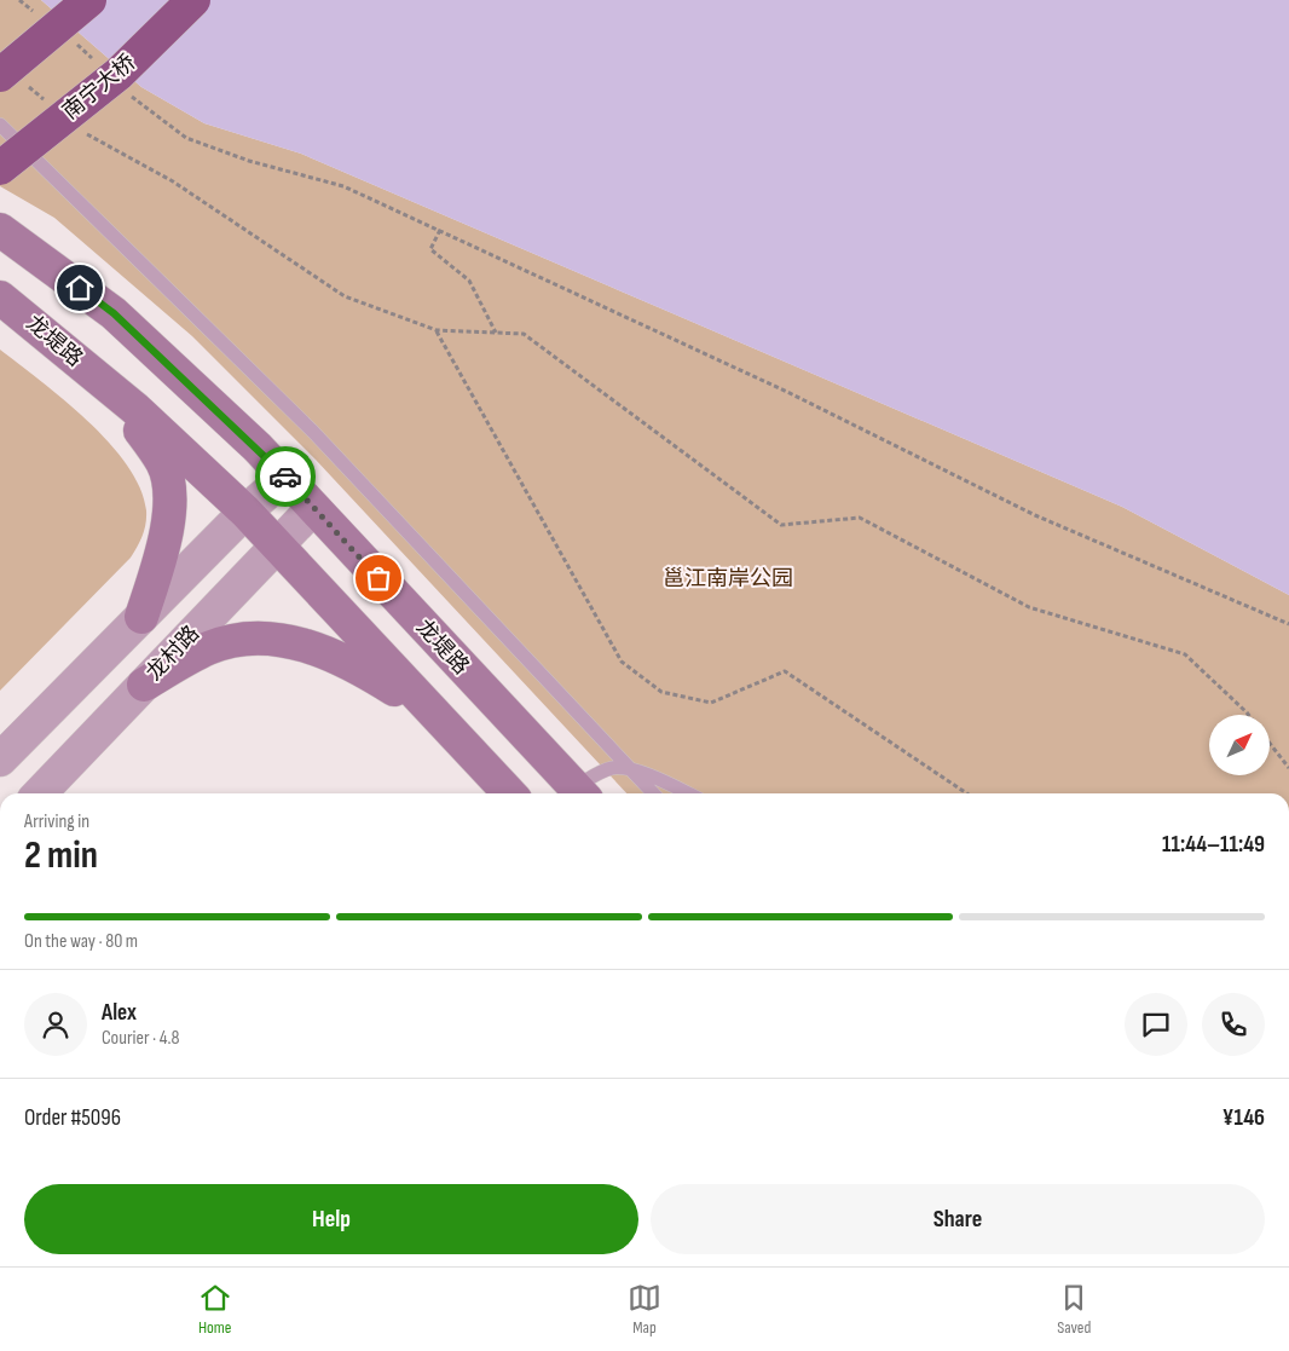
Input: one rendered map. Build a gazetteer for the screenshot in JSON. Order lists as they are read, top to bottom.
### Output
{
  "streets": {
    "highway": ["南宁大桥"],
    "main road": ["龙堤路"],
    "street": ["龙村路"]
  },
  "crossings": [
    ["龙堤路", "龙村路"]
  ],
  "parks": ["邕江南岸公园"],
  "north": "top right",
  "page": {
    "heading": ["2 min", "Arriving in", "11:44–11:49"],
    "panel": [
      "Alex",
      "Courier · 4.8",
      "Order #5096",
      "¥146"
    ],
    "bar": "On the way · 80 m",
    "buttons": ["Help", "Share"],
    "tabs": ["Home", "Map", "Saved"]
  }
}
